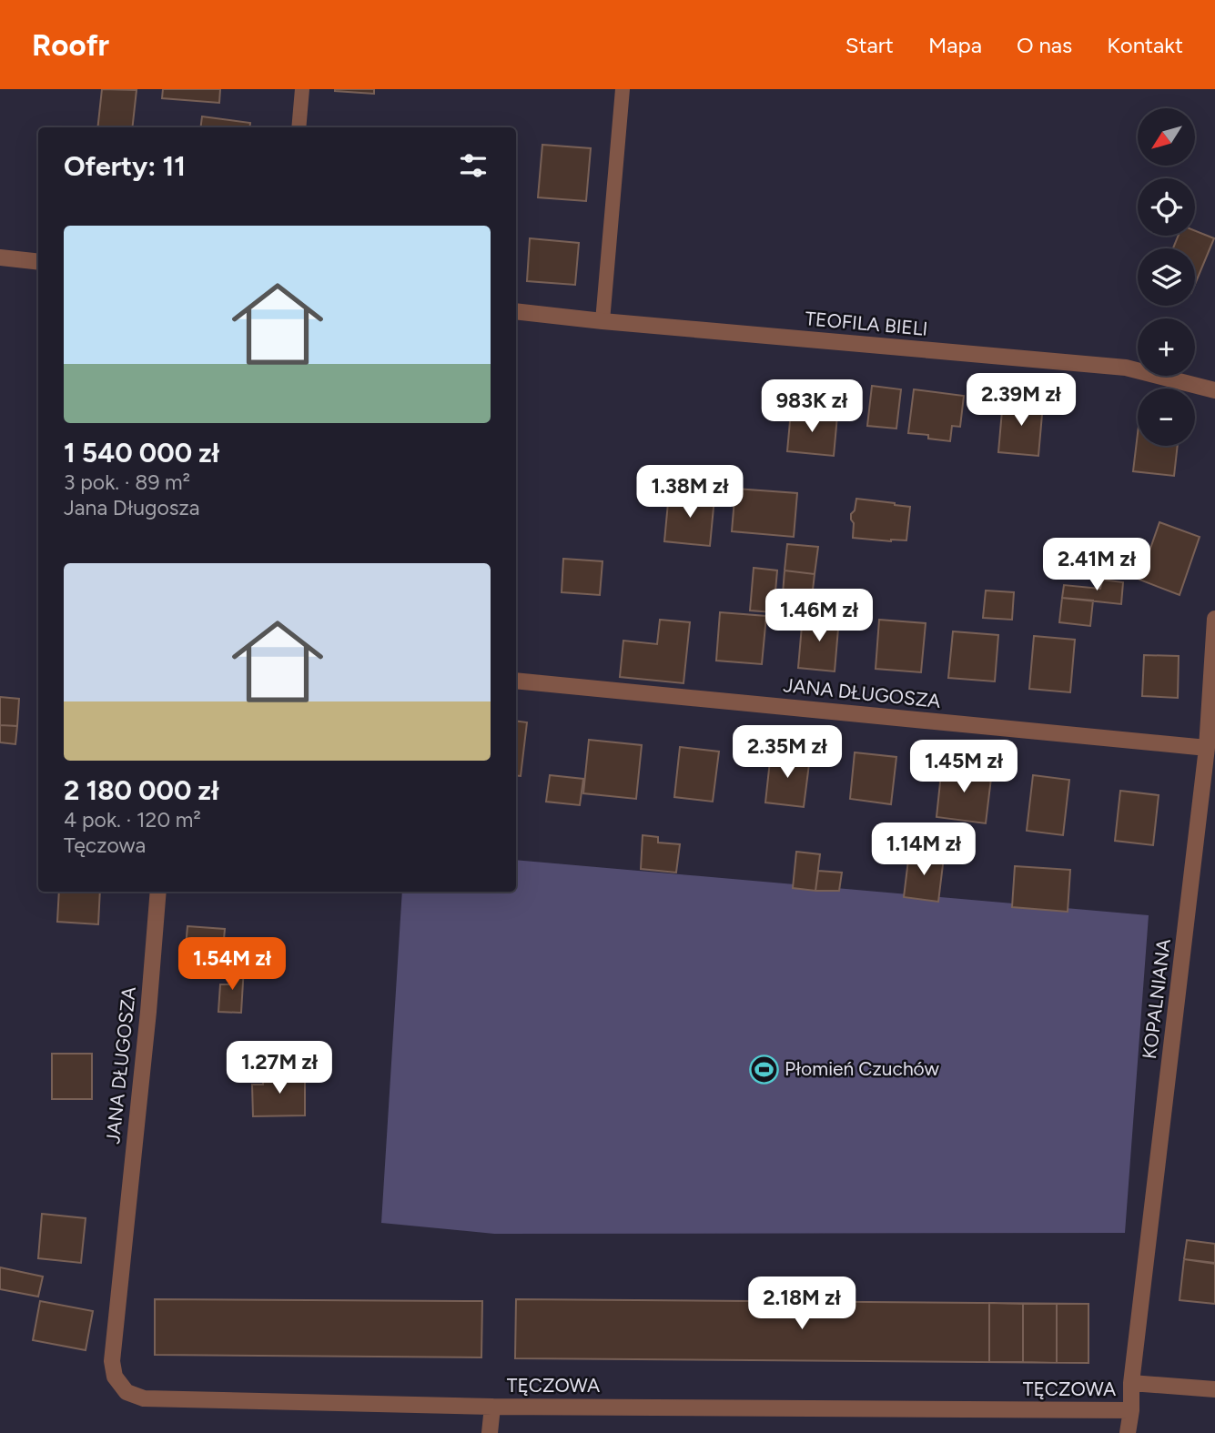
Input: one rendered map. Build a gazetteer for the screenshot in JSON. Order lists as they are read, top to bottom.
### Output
{
  "streets": {
    "street": [
      "TEOFILA BIELI",
      "JANA DŁUGOSZA",
      "KOPALNIANA",
      "TĘCZOWA"
    ]
  },
  "crossings": [
    ["JANA DŁUGOSZA", "KOPALNIANA"],
    ["JANA DŁUGOSZA", "TĘCZOWA"],
    ["KOPALNIANA", "TĘCZOWA"]
  ],
  "places": {
    "sports": ["Płomień Czuchów"]
  },
  "north": "bottom left",
  "page": {
    "header": "Roofr",
    "nav": [
      "Start",
      "Mapa",
      "O nas",
      "Kontakt"
    ],
    "map_buttons": ["+", "−"],
    "heading": "Oferty: 11",
    "list": [
      {
        "name": "1 540 000 zł",
        "note": "3 pok. · 89 m² · Jana Długosza"
      },
      {
        "name": "2 180 000 zł",
        "note": "4 pok. · 120 m² · Tęczowa"
      }
    ],
    "price": [
      "2.39M zł",
      "983K zł",
      "1.38M zł",
      "2.41M zł",
      "1.46M zł",
      "2.35M zł",
      "1.45M zł",
      "1.14M zł",
      "1.54M zł",
      "1.27M zł",
      "2.18M zł"
    ]
  }
}
